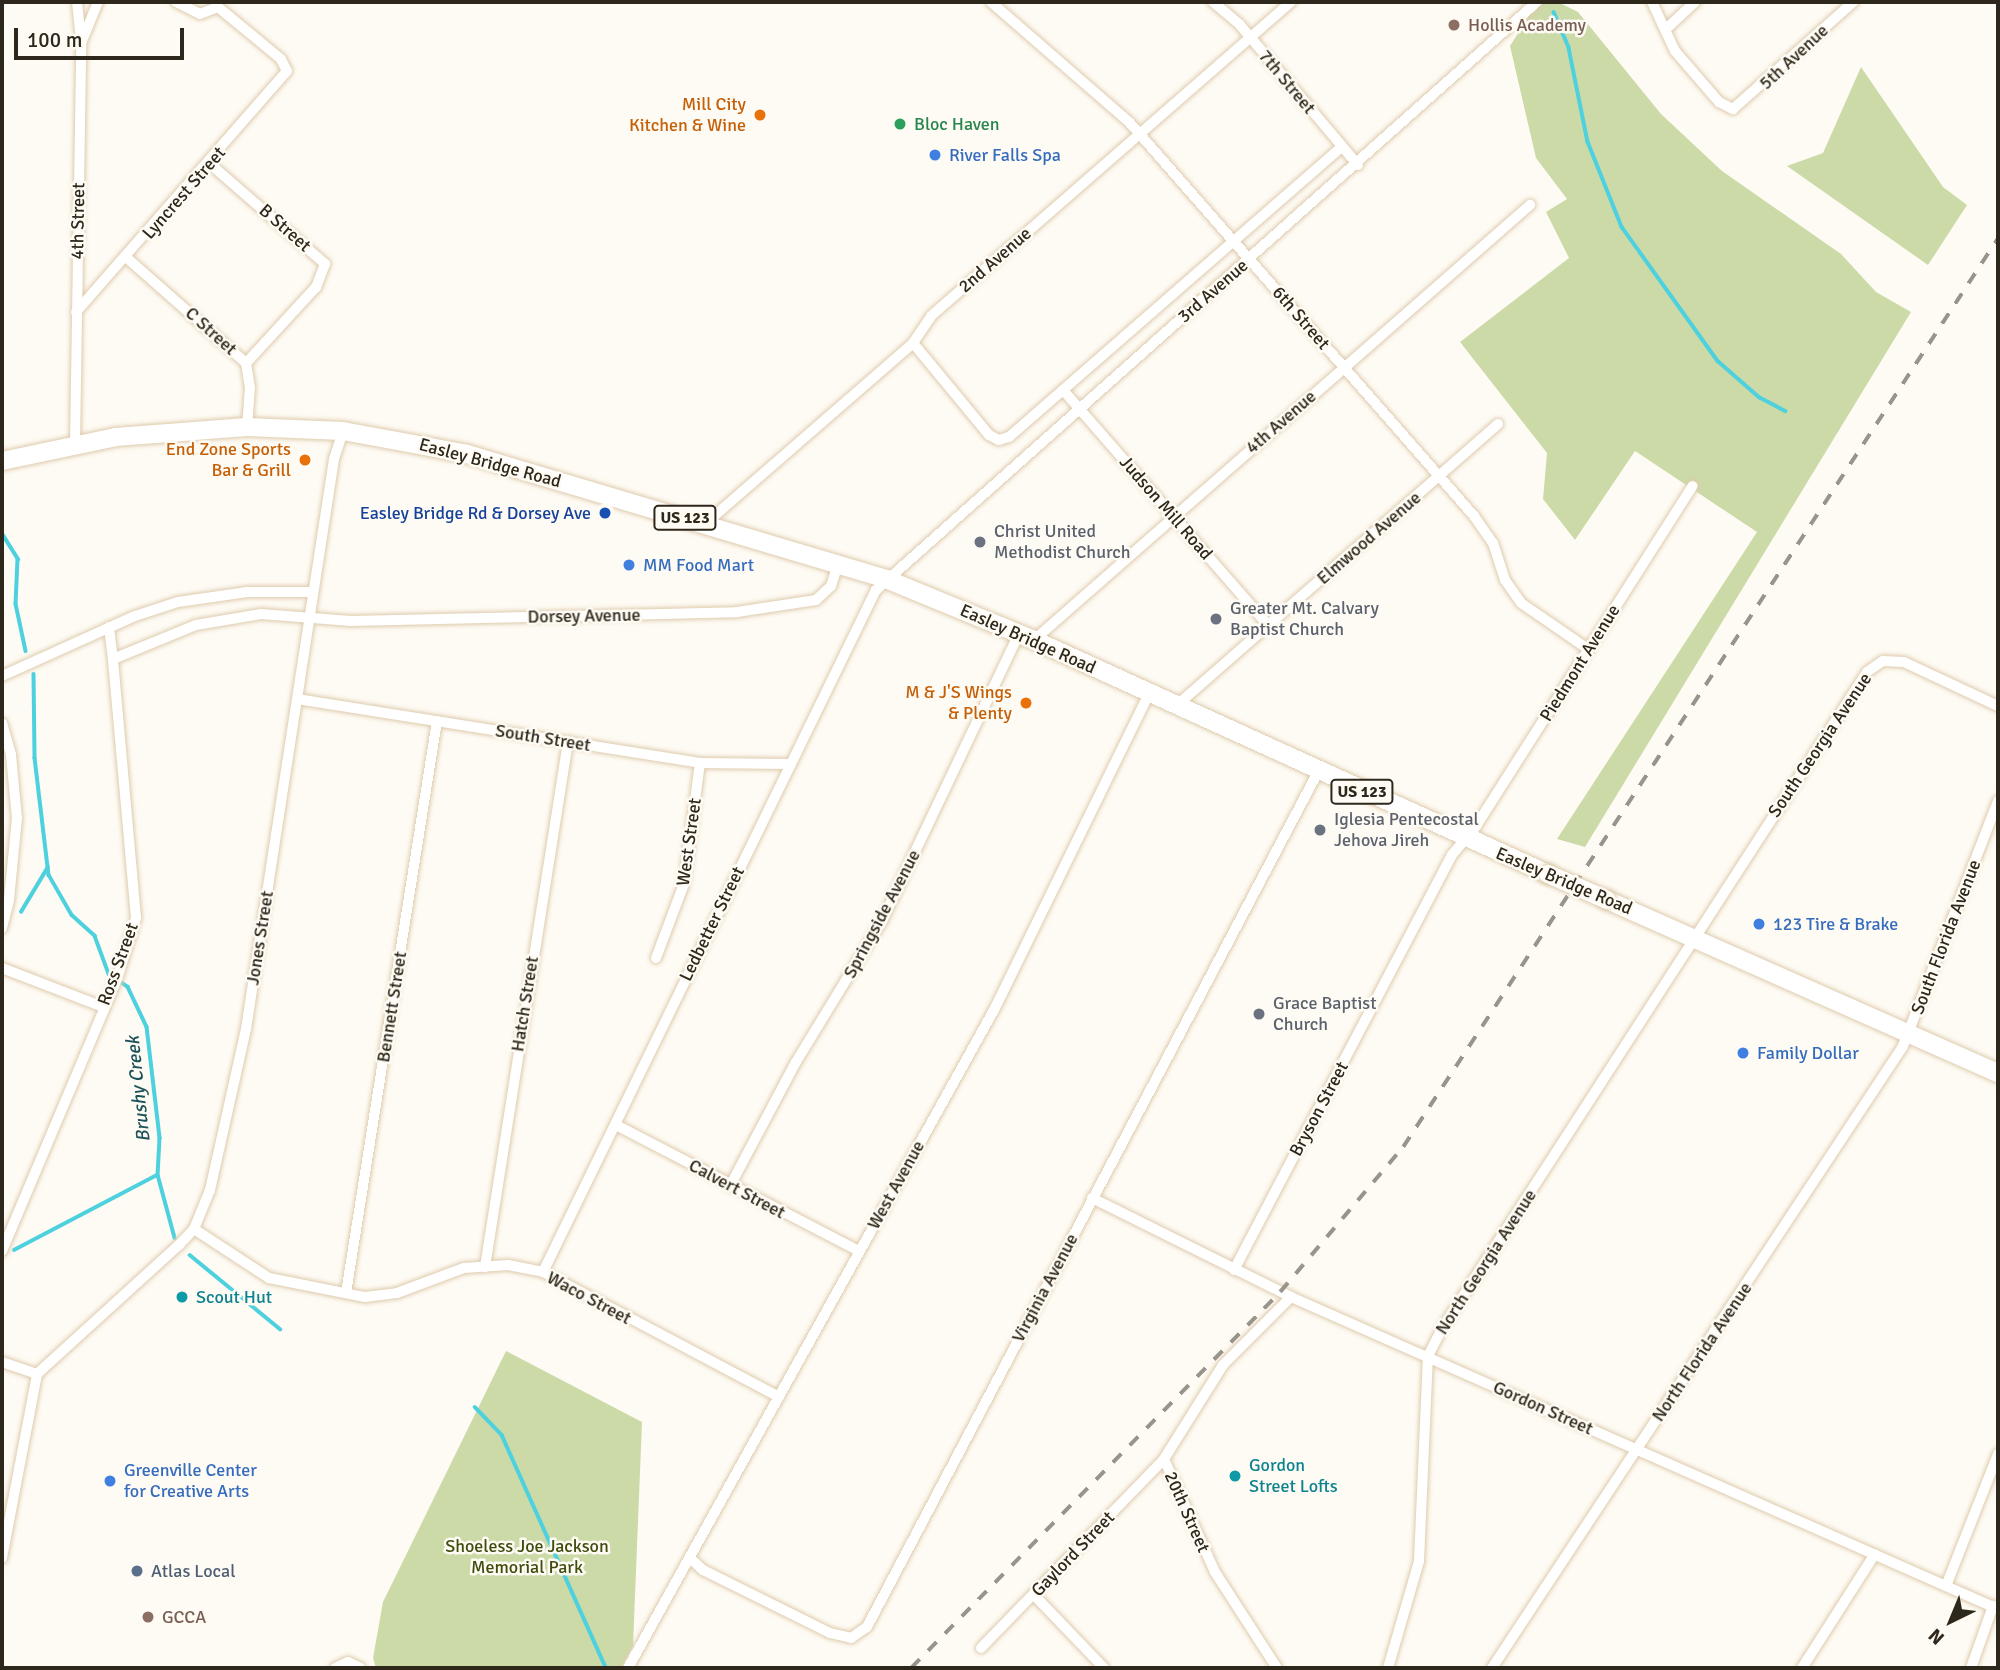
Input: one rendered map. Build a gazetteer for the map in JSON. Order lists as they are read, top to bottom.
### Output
{
  "streets": {
    "highway": ["Easley Bridge Road", "US 123"],
    "street": [
      "5th Avenue",
      "7th Street",
      "Lyncrest Street",
      "4th Street",
      "B Street",
      "2nd Avenue",
      "3rd Avenue",
      "6th Street",
      "C Street",
      "4th Avenue",
      "Judson Mill Road",
      "Elmwood Avenue",
      "Dorsey Avenue",
      "Piedmont Avenue",
      "South Street",
      "South Georgia Avenue",
      "West Street",
      "Springside Avenue",
      "Ledbetter Street",
      "South Florida Avenue",
      "Jones Street",
      "Ross Street",
      "Hatch Street",
      "Bennett Street",
      "Bryson Street",
      "West Avenue",
      "Calvert Street",
      "North Georgia Avenue",
      "Virginia Avenue",
      "Waco Street",
      "North Florida Avenue",
      "Gordon Street",
      "20th Street",
      "Gaylord Street"
    ]
  },
  "crossings": [
    ["7th Street", "2nd Avenue"],
    ["7th Street", "3rd Avenue"],
    ["Lyncrest Street", "4th Street"],
    ["Lyncrest Street", "B Street"],
    ["Lyncrest Street", "C Street"],
    ["4th Street", "Easley Bridge Road"],
    ["B Street", "C Street"],
    ["2nd Avenue", "3rd Avenue"],
    ["2nd Avenue", "6th Street"],
    ["2nd Avenue", "Easley Bridge Road"],
    ["3rd Avenue", "6th Street"],
    ["3rd Avenue", "Easley Bridge Road"],
    ["3rd Avenue", "Judson Mill Road"],
    ["3rd Avenue", "Ledbetter Street"],
    ["6th Street", "4th Avenue"],
    ["6th Street", "Elmwood Avenue"],
    ["6th Street", "Piedmont Avenue"],
    ["C Street", "Easley Bridge Road"],
    ["4th Avenue", "Easley Bridge Road"],
    ["4th Avenue", "Judson Mill Road"],
    ["4th Avenue", "Springside Avenue"],
    ["Easley Bridge Road", "Elmwood Avenue"],
    ["Easley Bridge Road", "Dorsey Avenue"],
    ["Easley Bridge Road", "Piedmont Avenue"],
    ["Easley Bridge Road", "South Georgia Avenue"],
    ["Easley Bridge Road", "Springside Avenue"],
    ["Easley Bridge Road", "Ledbetter Street"],
    ["Easley Bridge Road", "South Florida Avenue"],
    ["Easley Bridge Road", "Jones Street"],
    ["Easley Bridge Road", "Bryson Street"],
    ["Easley Bridge Road", "West Avenue"],
    ["Easley Bridge Road", "North Georgia Avenue"],
    ["Easley Bridge Road", "Virginia Avenue"],
    ["Easley Bridge Road", "North Florida Avenue"],
    ["Judson Mill Road", "Elmwood Avenue"],
    ["Dorsey Avenue", "Jones Street"],
    ["Piedmont Avenue", "Bryson Street"],
    ["South Street", "West Street"],
    ["South Street", "Ledbetter Street"],
    ["South Street", "Jones Street"],
    ["South Street", "Hatch Street"],
    ["South Street", "Bennett Street"],
    ["South Georgia Avenue", "North Georgia Avenue"],
    ["Springside Avenue", "Calvert Street"],
    ["Ledbetter Street", "Calvert Street"],
    ["Ledbetter Street", "Waco Street"],
    ["South Florida Avenue", "North Florida Avenue"],
    ["Jones Street", "Waco Street"],
    ["Hatch Street", "Waco Street"],
    ["Bennett Street", "Waco Street"],
    ["Bryson Street", "Gordon Street"],
    ["West Avenue", "Calvert Street"],
    ["West Avenue", "Virginia Avenue"],
    ["West Avenue", "Waco Street"],
    ["North Georgia Avenue", "Gordon Street"],
    ["Virginia Avenue", "Gordon Street"],
    ["North Florida Avenue", "Gordon Street"],
    ["Gordon Street", "20th Street"],
    ["20th Street", "Gaylord Street"]
  ],
  "water": ["Brushy Creek"],
  "parks": ["Shoeless Joe Jackson Memorial Park"],
  "places": [
    "Hollis Academy",
    "Mill City Kitchen & Wine",
    "Bloc Haven",
    "River Falls Spa",
    "End Zone Sports Bar & Grill",
    "Easley Bridge Rd & Dorsey Ave",
    "Christ United Methodist Church",
    "MM Food Mart",
    "Greater Mt. Calvary Baptist Church",
    "M & J'S Wings & Plenty",
    "Iglesia Pentecostal Jehova Jireh",
    "123 Tire & Brake",
    "Grace Baptist Church",
    "Family Dollar",
    "Scout Hut",
    "Gordon Street Lofts",
    "Greenville Center for Creative Arts",
    "Atlas Local",
    "GCCA"
  ],
  "scale_bar": "100 m",
  "north": "bottom left"
}
